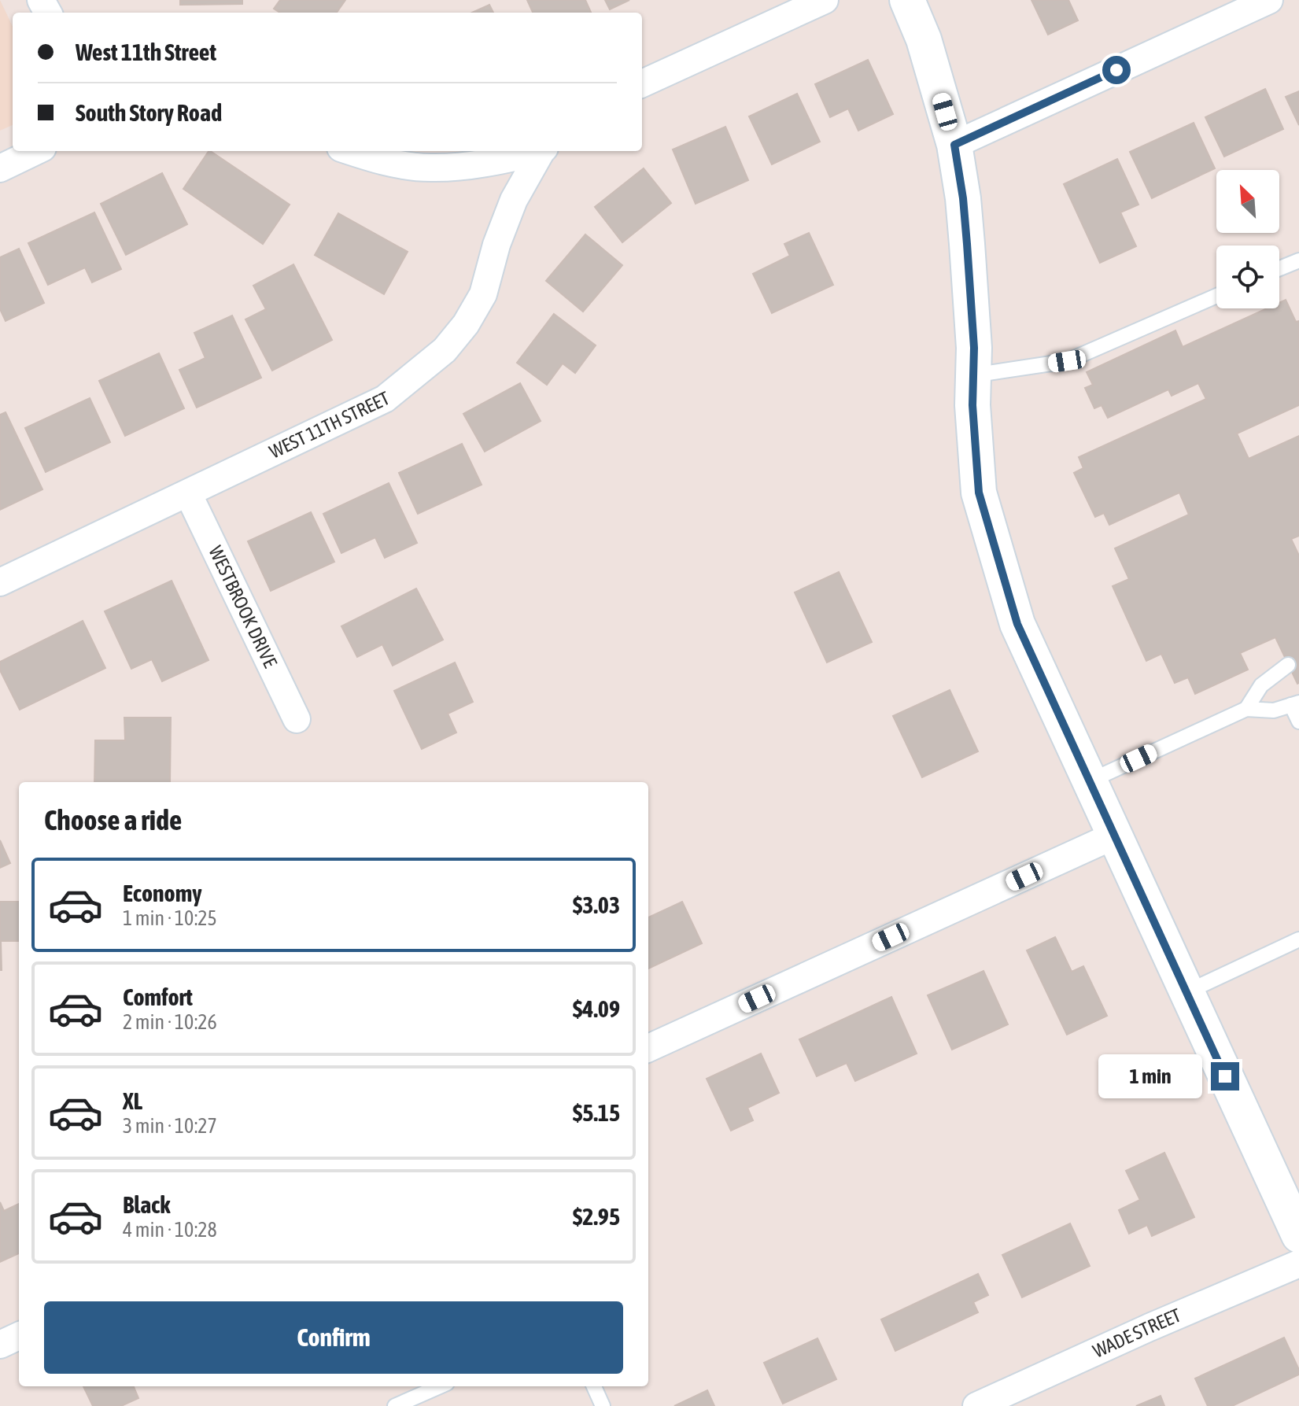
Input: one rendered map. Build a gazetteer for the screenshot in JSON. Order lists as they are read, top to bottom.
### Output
{
  "streets": {
    "street": ["WEST 11TH STREET", "WESTBROOK DRIVE", "WADE STREET"]
  },
  "crossings": [
    ["WEST 11TH STREET", "WESTBROOK DRIVE"]
  ],
  "north": "top left",
  "page": {
    "banner": ["West 11th Street", "South Story Road"],
    "heading": "Choose a ride",
    "list": [
      {
        "name": "Economy",
        "note": "1 min · 10:25",
        "value": "$3.03"
      },
      {
        "name": "Comfort",
        "note": "2 min · 10:26",
        "value": "$4.09"
      },
      {
        "name": "XL",
        "note": "3 min · 10:27",
        "value": "$5.15"
      },
      {
        "name": "Black",
        "note": "4 min · 10:28",
        "value": "$2.95"
      }
    ],
    "bubble": "1 min",
    "buttons": "Confirm"
  }
}
